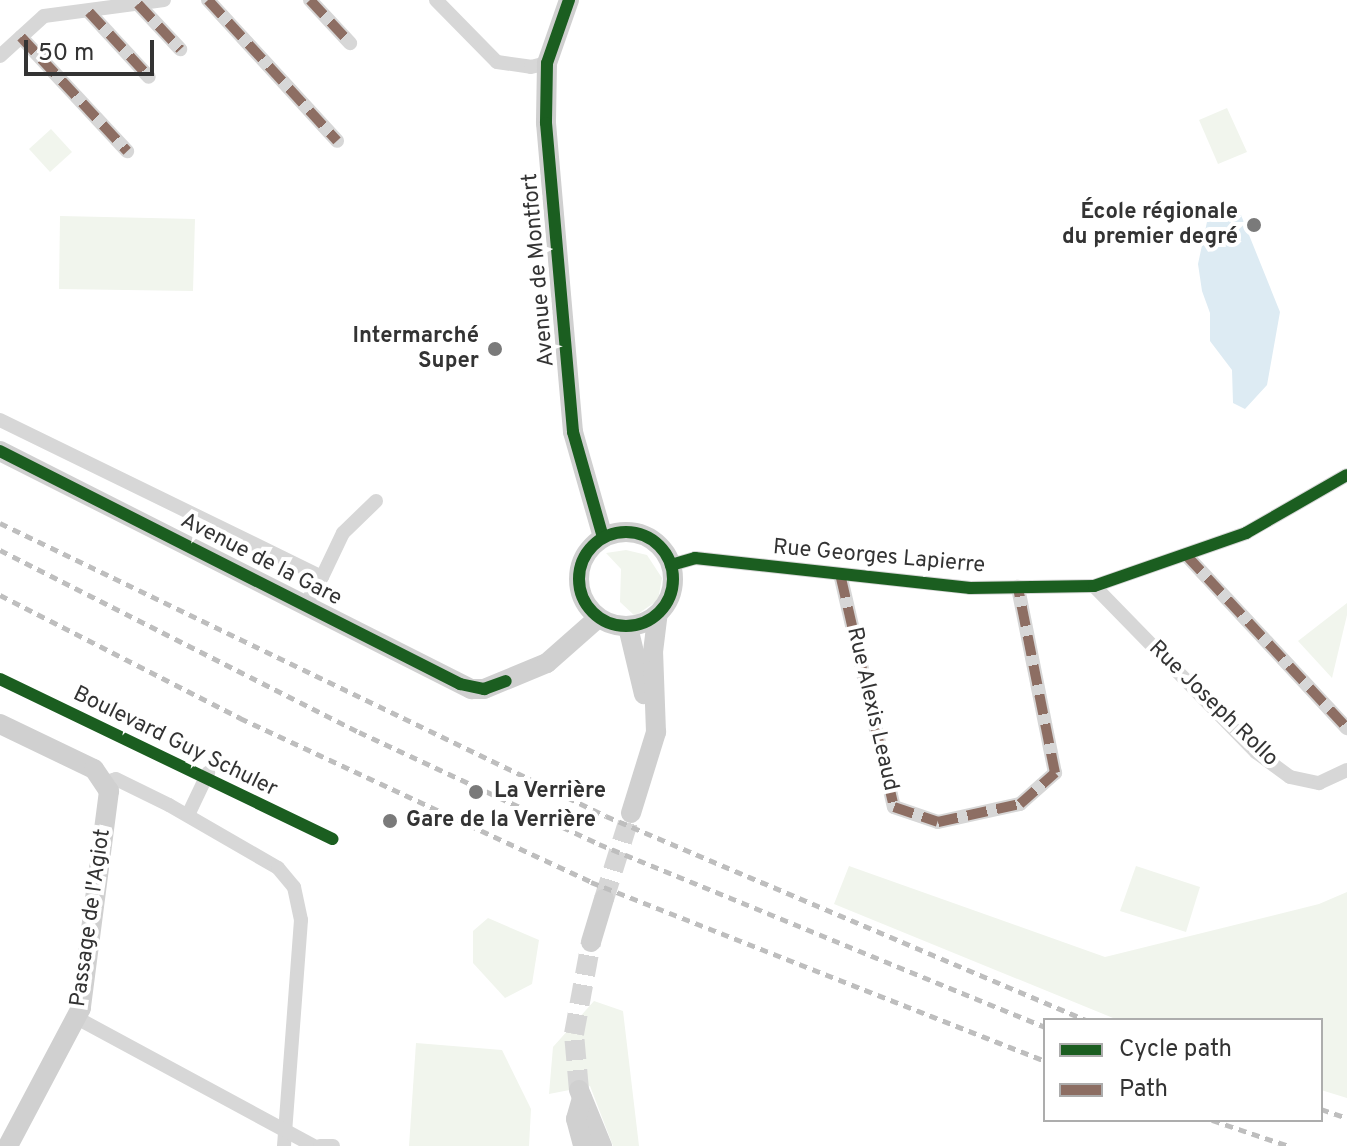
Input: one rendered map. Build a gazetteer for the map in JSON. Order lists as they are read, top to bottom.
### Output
{
  "streets": {
    "street": [
      "Avenue de Montfort",
      "Rue Georges Lapierre",
      "Avenue de la Gare",
      "Rue Joseph Rollo",
      "Rue Alexis Leaud",
      "Passage de l'Agiot"
    ],
    "cycle path": ["Boulevard Guy Schuler"]
  },
  "crossings": [
    ["Avenue de Montfort", "Rue Georges Lapierre"],
    ["Avenue de Montfort", "Avenue de la Gare"],
    ["Rue Georges Lapierre", "Avenue de la Gare"],
    ["Rue Georges Lapierre", "Rue Joseph Rollo"],
    ["Rue Georges Lapierre", "Rue Alexis Leaud"]
  ],
  "places": [
    "École régionale du premier degré",
    "Intermarché Super",
    "La Verrière",
    "Gare de la Verrière"
  ],
  "legend": ["Cycle path", "Path"],
  "scale_bar": "50 m"
}
